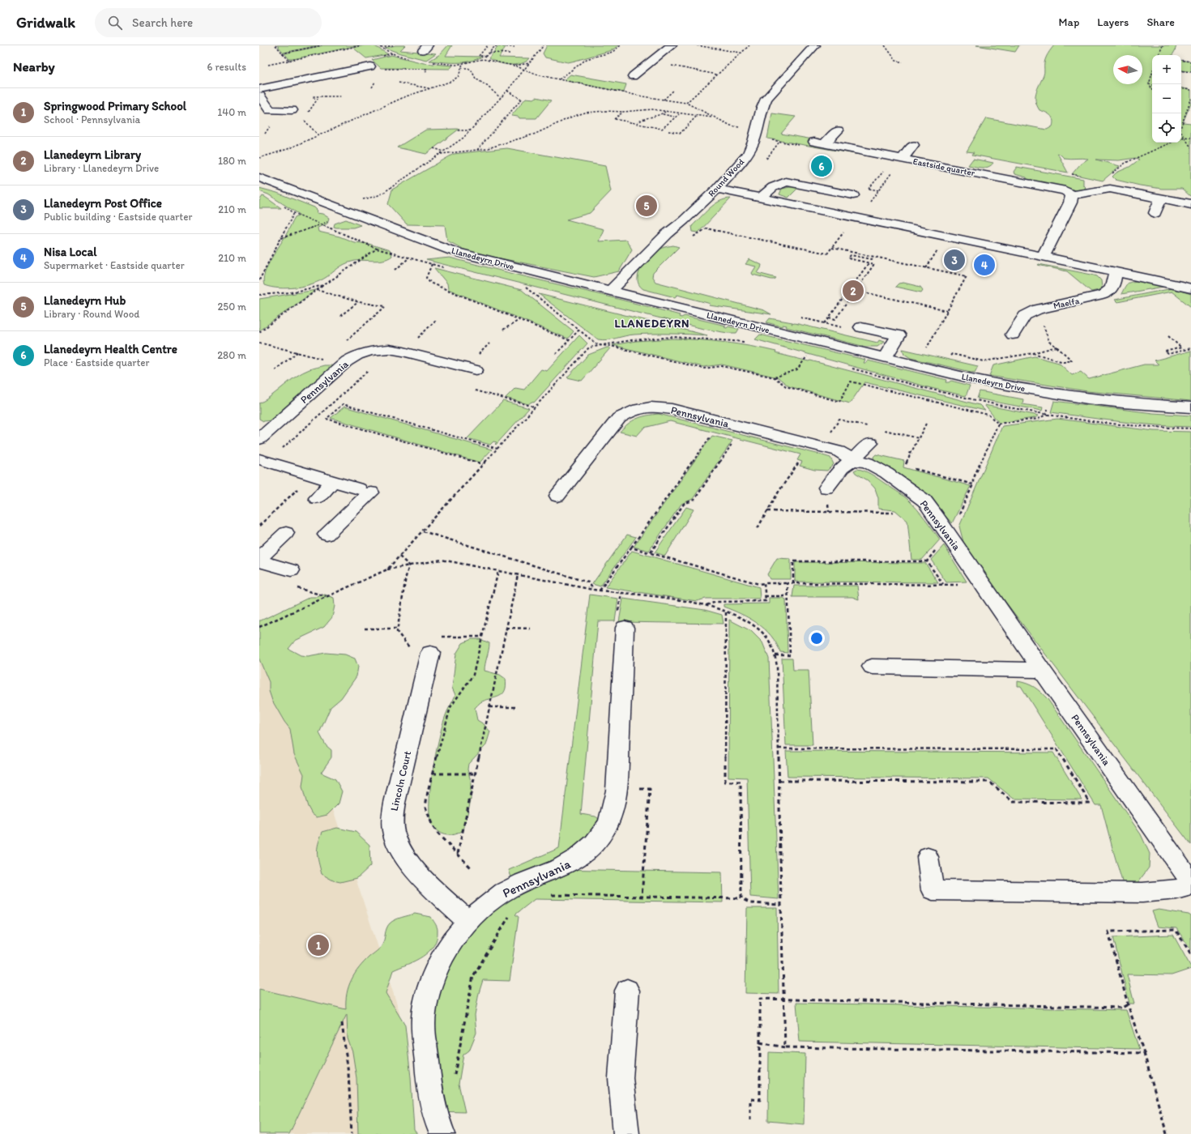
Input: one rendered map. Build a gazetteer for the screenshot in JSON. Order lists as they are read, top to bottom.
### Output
{
  "streets": {
    "street": [
      "Eastside quarter",
      "Round Wood",
      "Llanedeyrn Drive",
      "Maelfa",
      "Pennsylvania",
      "Lincoln Court"
    ]
  },
  "crossings": [
    ["Round Wood", "Llanedeyrn Drive"],
    ["Pennsylvania", "Lincoln Court"]
  ],
  "districts": ["LLANEDEYRN"],
  "north": "left",
  "page": {
    "header": "Gridwalk",
    "search": "Search here",
    "nav": ["Map", "Layers", "Share"],
    "heading": ["Nearby", "6 results"],
    "map_buttons": ["+", "−"],
    "list": [
      {
        "mark": "1",
        "name": "Springwood Primary School",
        "note": "School · Pennsylvania",
        "value": "140 m"
      },
      {
        "mark": "2",
        "name": "Llanedeyrn Library",
        "note": "Library · Llanedeyrn Drive",
        "value": "180 m"
      },
      {
        "mark": "3",
        "name": "Llanedeyrn Post Office",
        "note": "Public building · Eastside quarter",
        "value": "210 m"
      },
      {
        "mark": "4",
        "name": "Nisa Local",
        "note": "Supermarket · Eastside quarter",
        "value": "210 m"
      },
      {
        "mark": "5",
        "name": "Llanedeyrn Hub",
        "note": "Library · Round Wood",
        "value": "250 m"
      },
      {
        "mark": "6",
        "name": "Llanedeyrn Health Centre",
        "note": "Place · Eastside quarter",
        "value": "280 m"
      }
    ],
    "pins": [
      "6",
      "5",
      "3",
      "4",
      "2",
      "1"
    ]
  }
}
